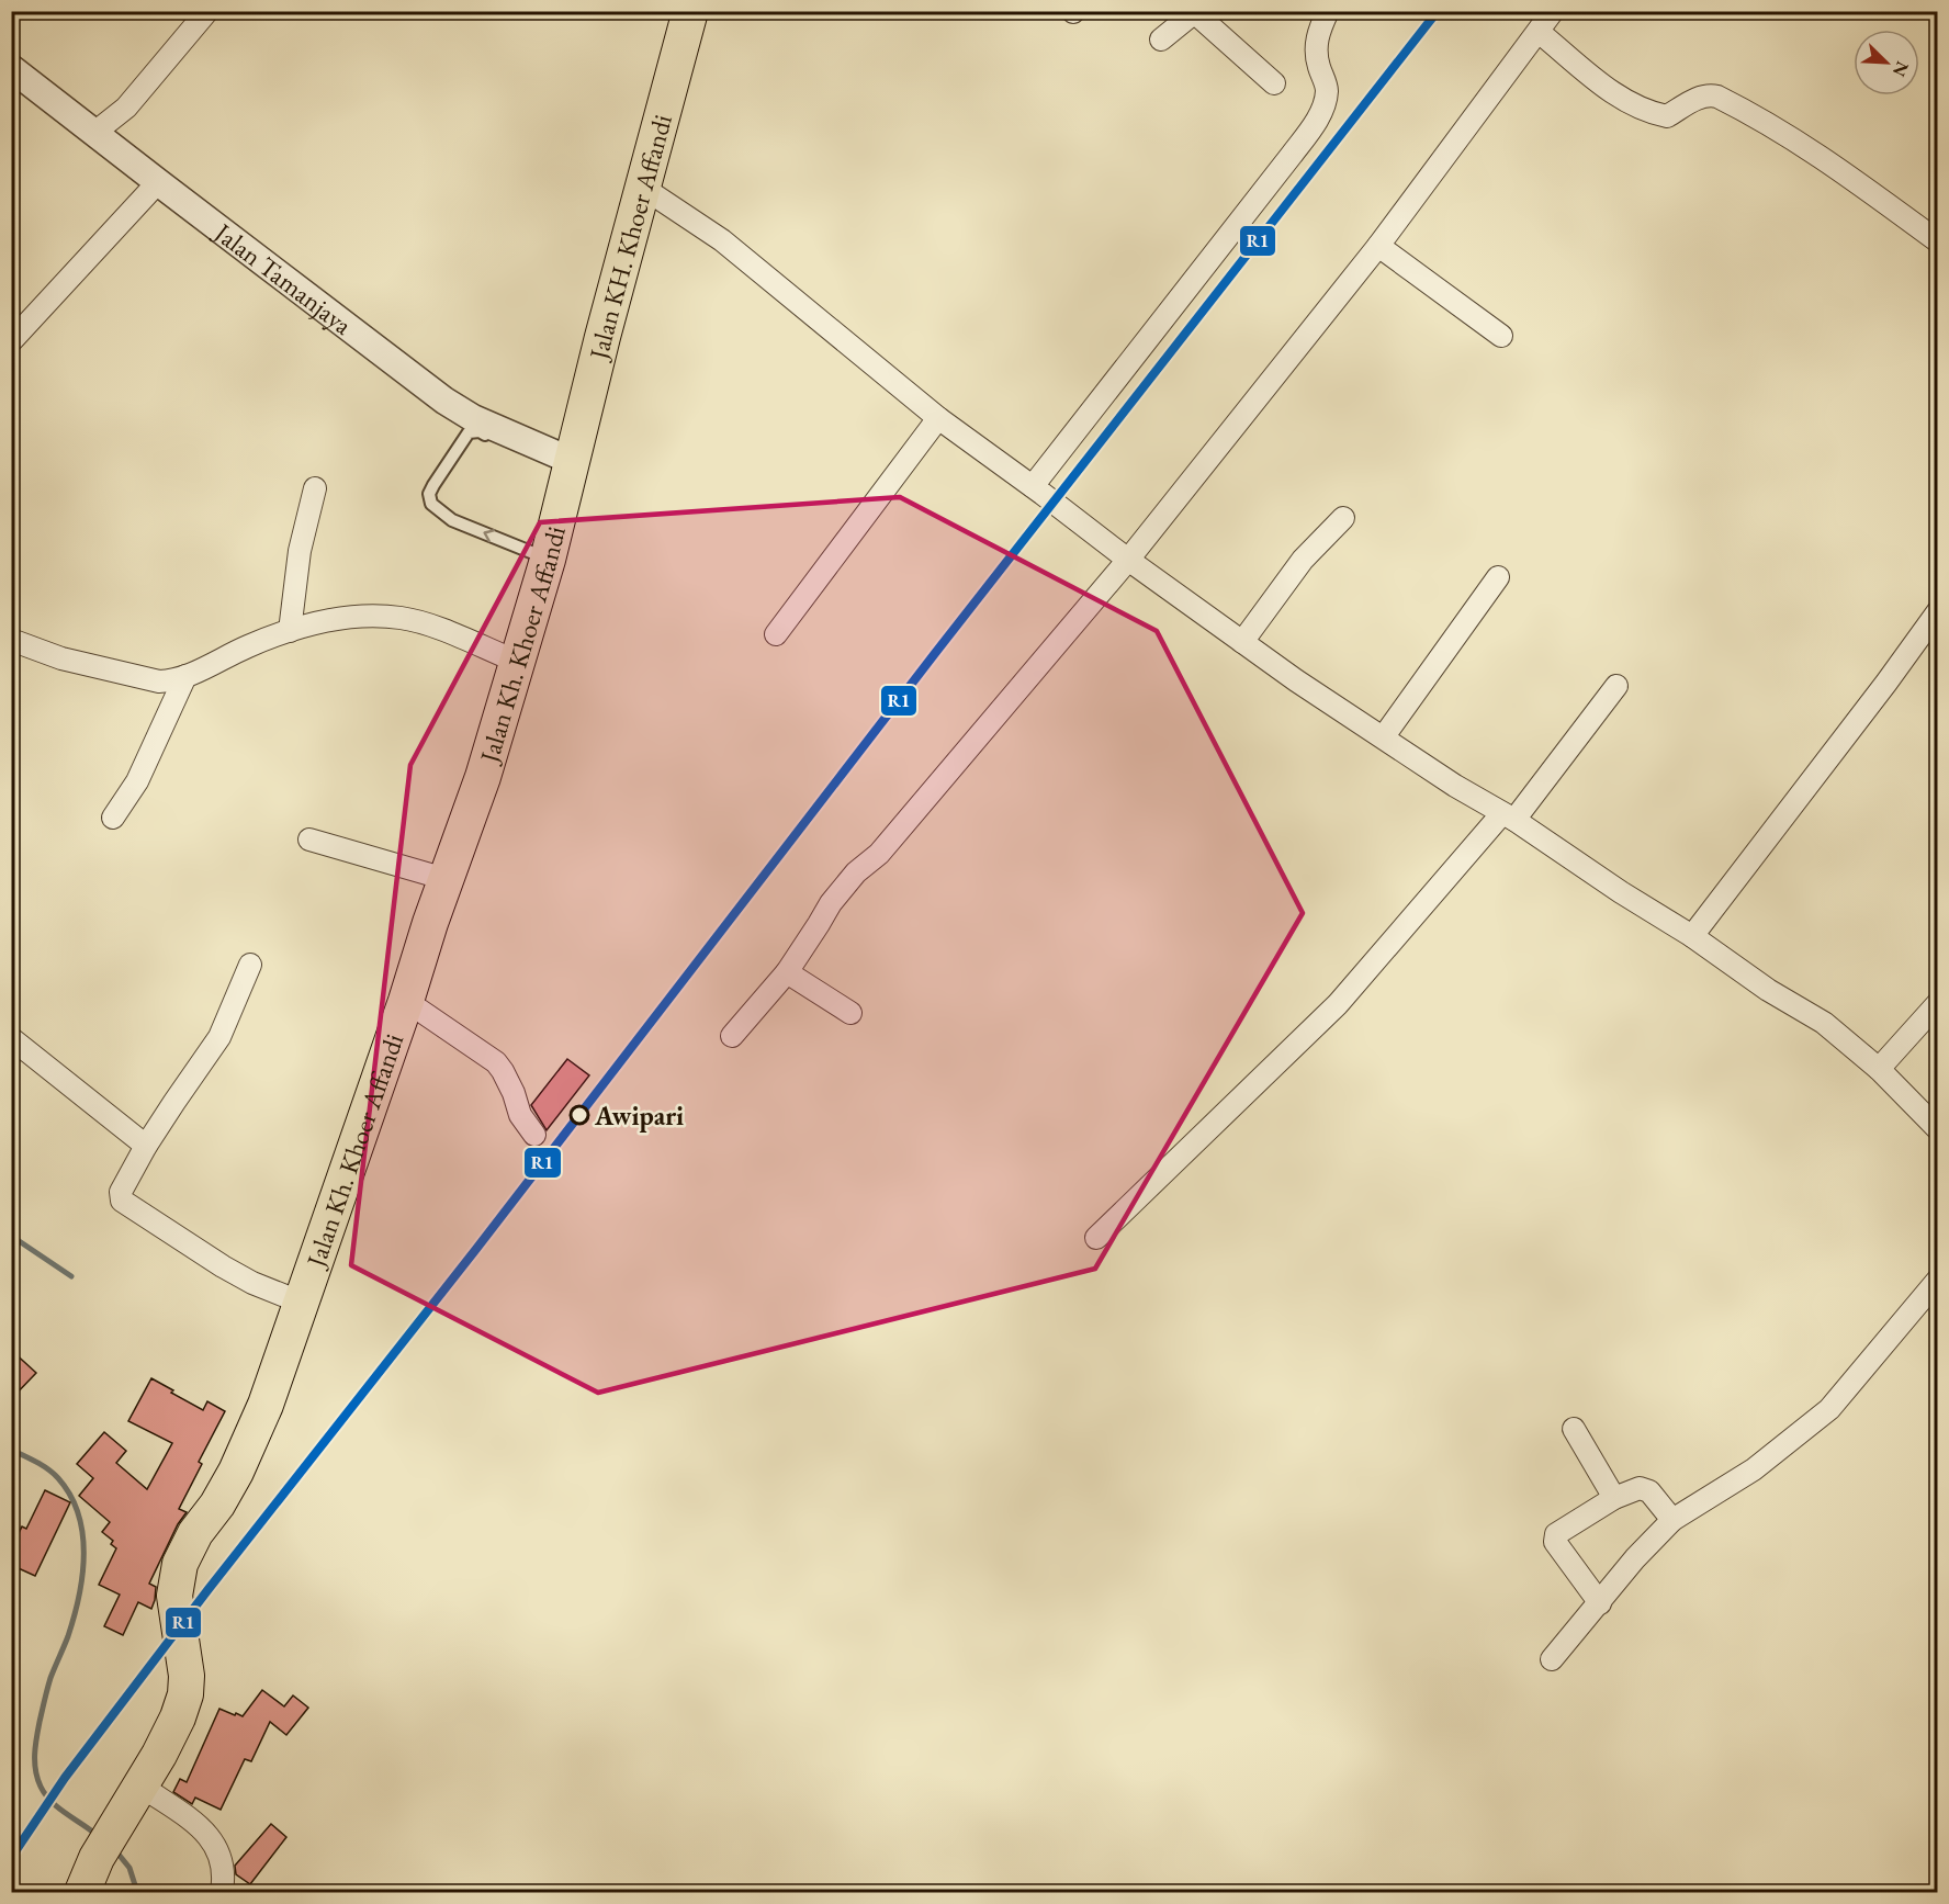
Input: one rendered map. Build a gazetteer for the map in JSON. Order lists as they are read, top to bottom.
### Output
{
  "streets": {
    "main road": ["Jalan KH. Khoer Affandi", "Jalan Kh. Khoer Affandi"],
    "street": ["Jalan Tamanjaya"]
  },
  "crossings": [
    ["Jalan KH. Khoer Affandi", "Jalan Tamanjaya"],
    ["Jalan KH. Khoer Affandi", "Jalan Kh. Khoer Affandi"],
    ["Jalan Tamanjaya", "Jalan Kh. Khoer Affandi"]
  ],
  "places": ["Awipari"],
  "lines": ["transit line R1"],
  "north": "bottom right"
}
